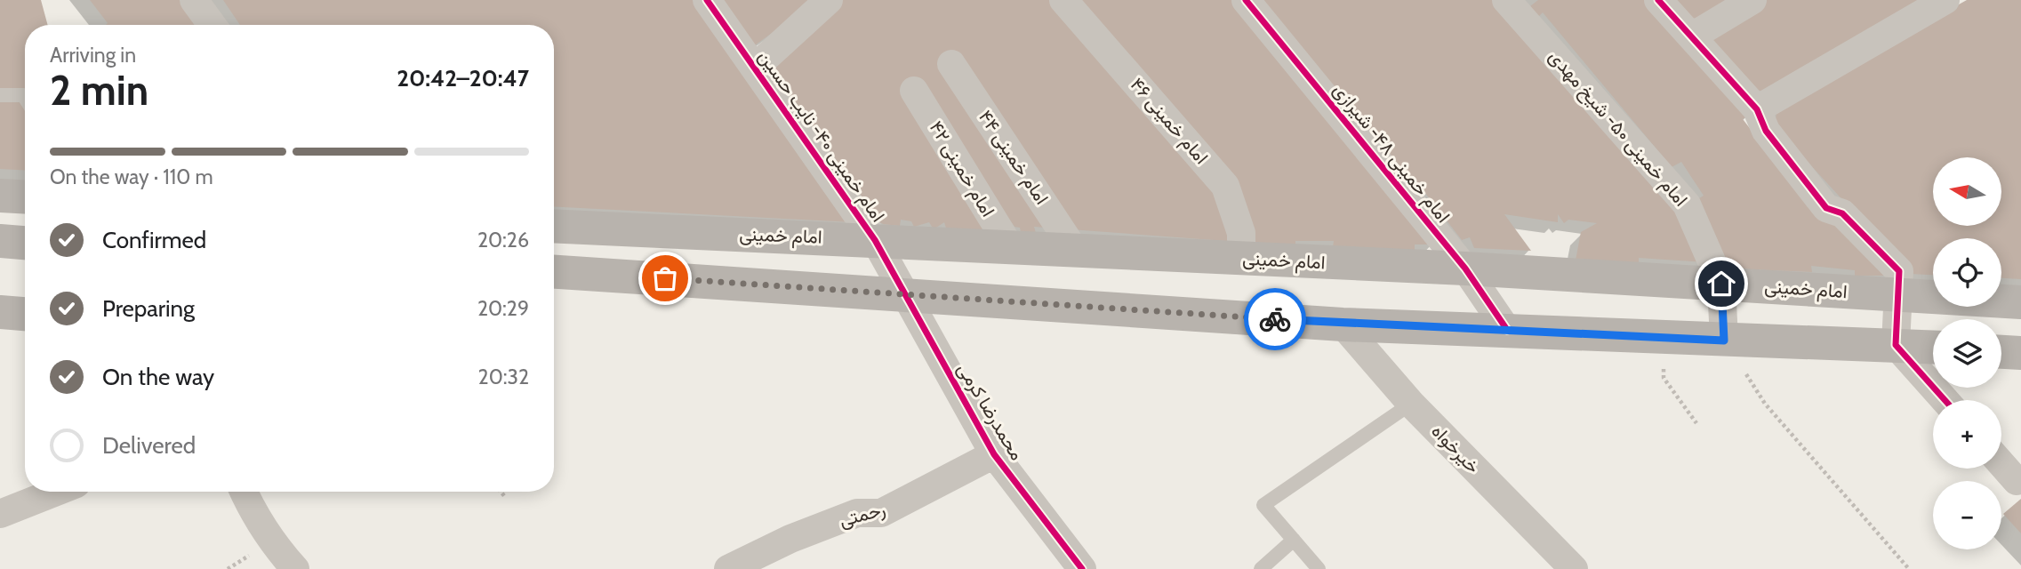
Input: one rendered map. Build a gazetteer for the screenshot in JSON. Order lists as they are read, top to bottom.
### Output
{
  "streets": {
    "main road": ["امام خمینی"],
    "street": [
      "امام خمینی ۴۶",
      "امام خمینی ۵۰- شیخ مهدی",
      "امام خمینی ۴۰- نایب حسین",
      "امام خمینی ۴۸- شیرازی",
      "امام خمینی ۴۴",
      "امام خمینی ۴۲",
      "محمدرضا کرمی",
      "خیرخواه",
      "رحمتی"
    ]
  },
  "crossings": [
    ["امام خمینی ۴۶", "امام خمینی"],
    ["امام خمینی ۵۰- شیخ مهدی", "امام خمینی"],
    ["امام خمینی ۴۰- نایب حسین", "امام خمینی"],
    ["امام خمینی ۴۰- نایب حسین", "محمدرضا کرمی"],
    ["امام خمینی ۴۸- شیرازی", "امام خمینی"],
    ["امام خمینی ۴۴", "امام خمینی"],
    ["امام خمینی ۴۲", "امام خمینی"],
    ["محمدرضا کرمی", "رحمتی"]
  ],
  "north": "left",
  "page": {
    "heading": ["2 min", "Arriving in", "20:42–20:47"],
    "bar": "On the way · 110 m",
    "map_buttons": ["+", "−"],
    "list": [
      ["Confirmed", "20:26"],
      ["Preparing", "20:29"],
      ["On the way", "20:32"],
      "Delivered"
    ]
  }
}
